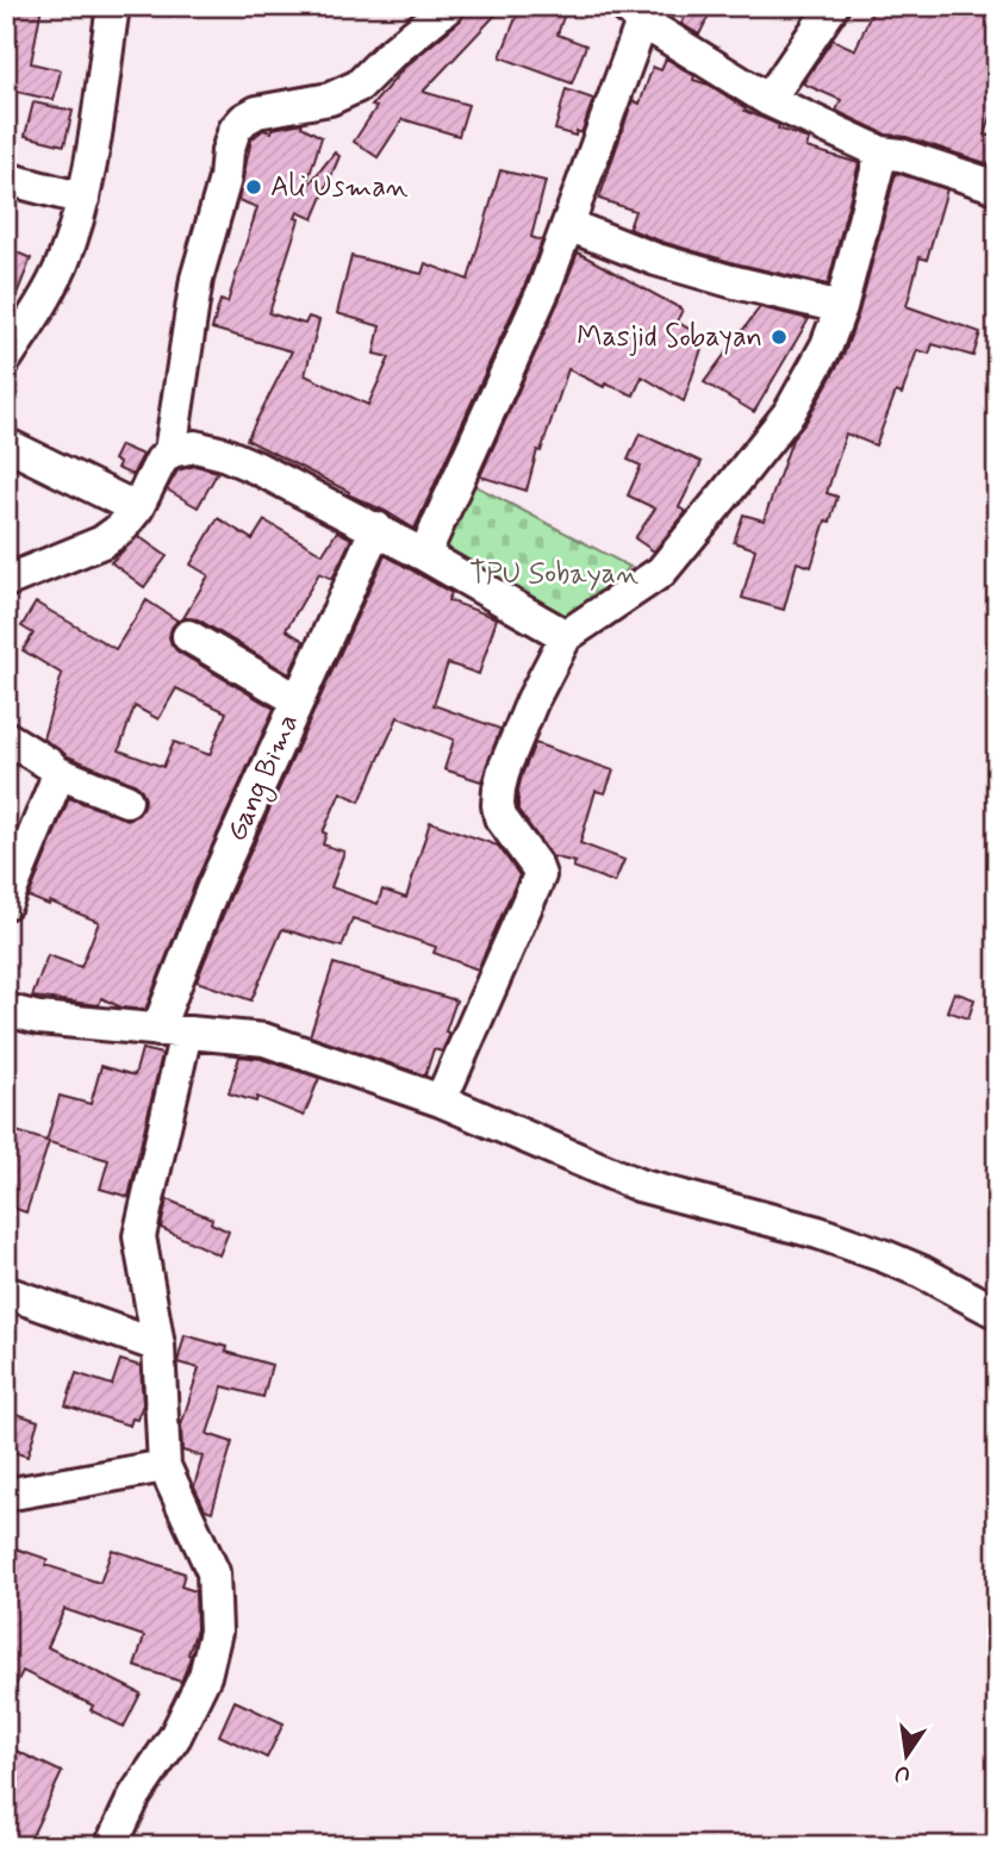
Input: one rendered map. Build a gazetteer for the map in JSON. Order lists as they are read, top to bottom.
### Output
{
  "streets": {
    "street": ["Gang Bima"]
  },
  "parks": ["TPU Sobayan"],
  "places": ["Ali Usman", "Masjid Sobayan"],
  "north": "bottom"
}
